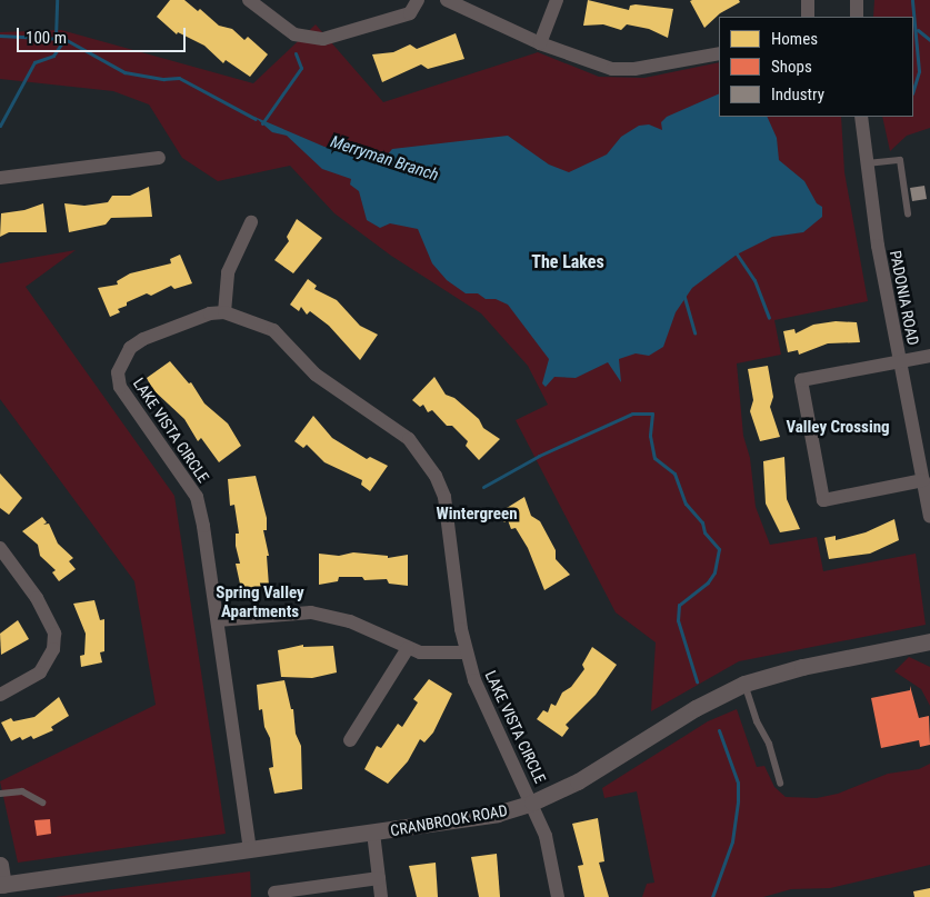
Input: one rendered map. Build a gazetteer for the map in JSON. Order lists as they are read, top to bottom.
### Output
{
  "streets": {
    "street": ["PADONIA ROAD", "LAKE VISTA CIRCLE", "CRANBROOK ROAD"]
  },
  "crossings": [
    ["LAKE VISTA CIRCLE", "CRANBROOK ROAD"]
  ],
  "districts": [
    "The Lakes",
    "Valley Crossing",
    "Wintergreen",
    "Spring Valley Apartments"
  ],
  "water": ["Merryman Branch"],
  "legend": ["Homes", "Shops", "Industry"],
  "scale_bar": "100 m"
}
